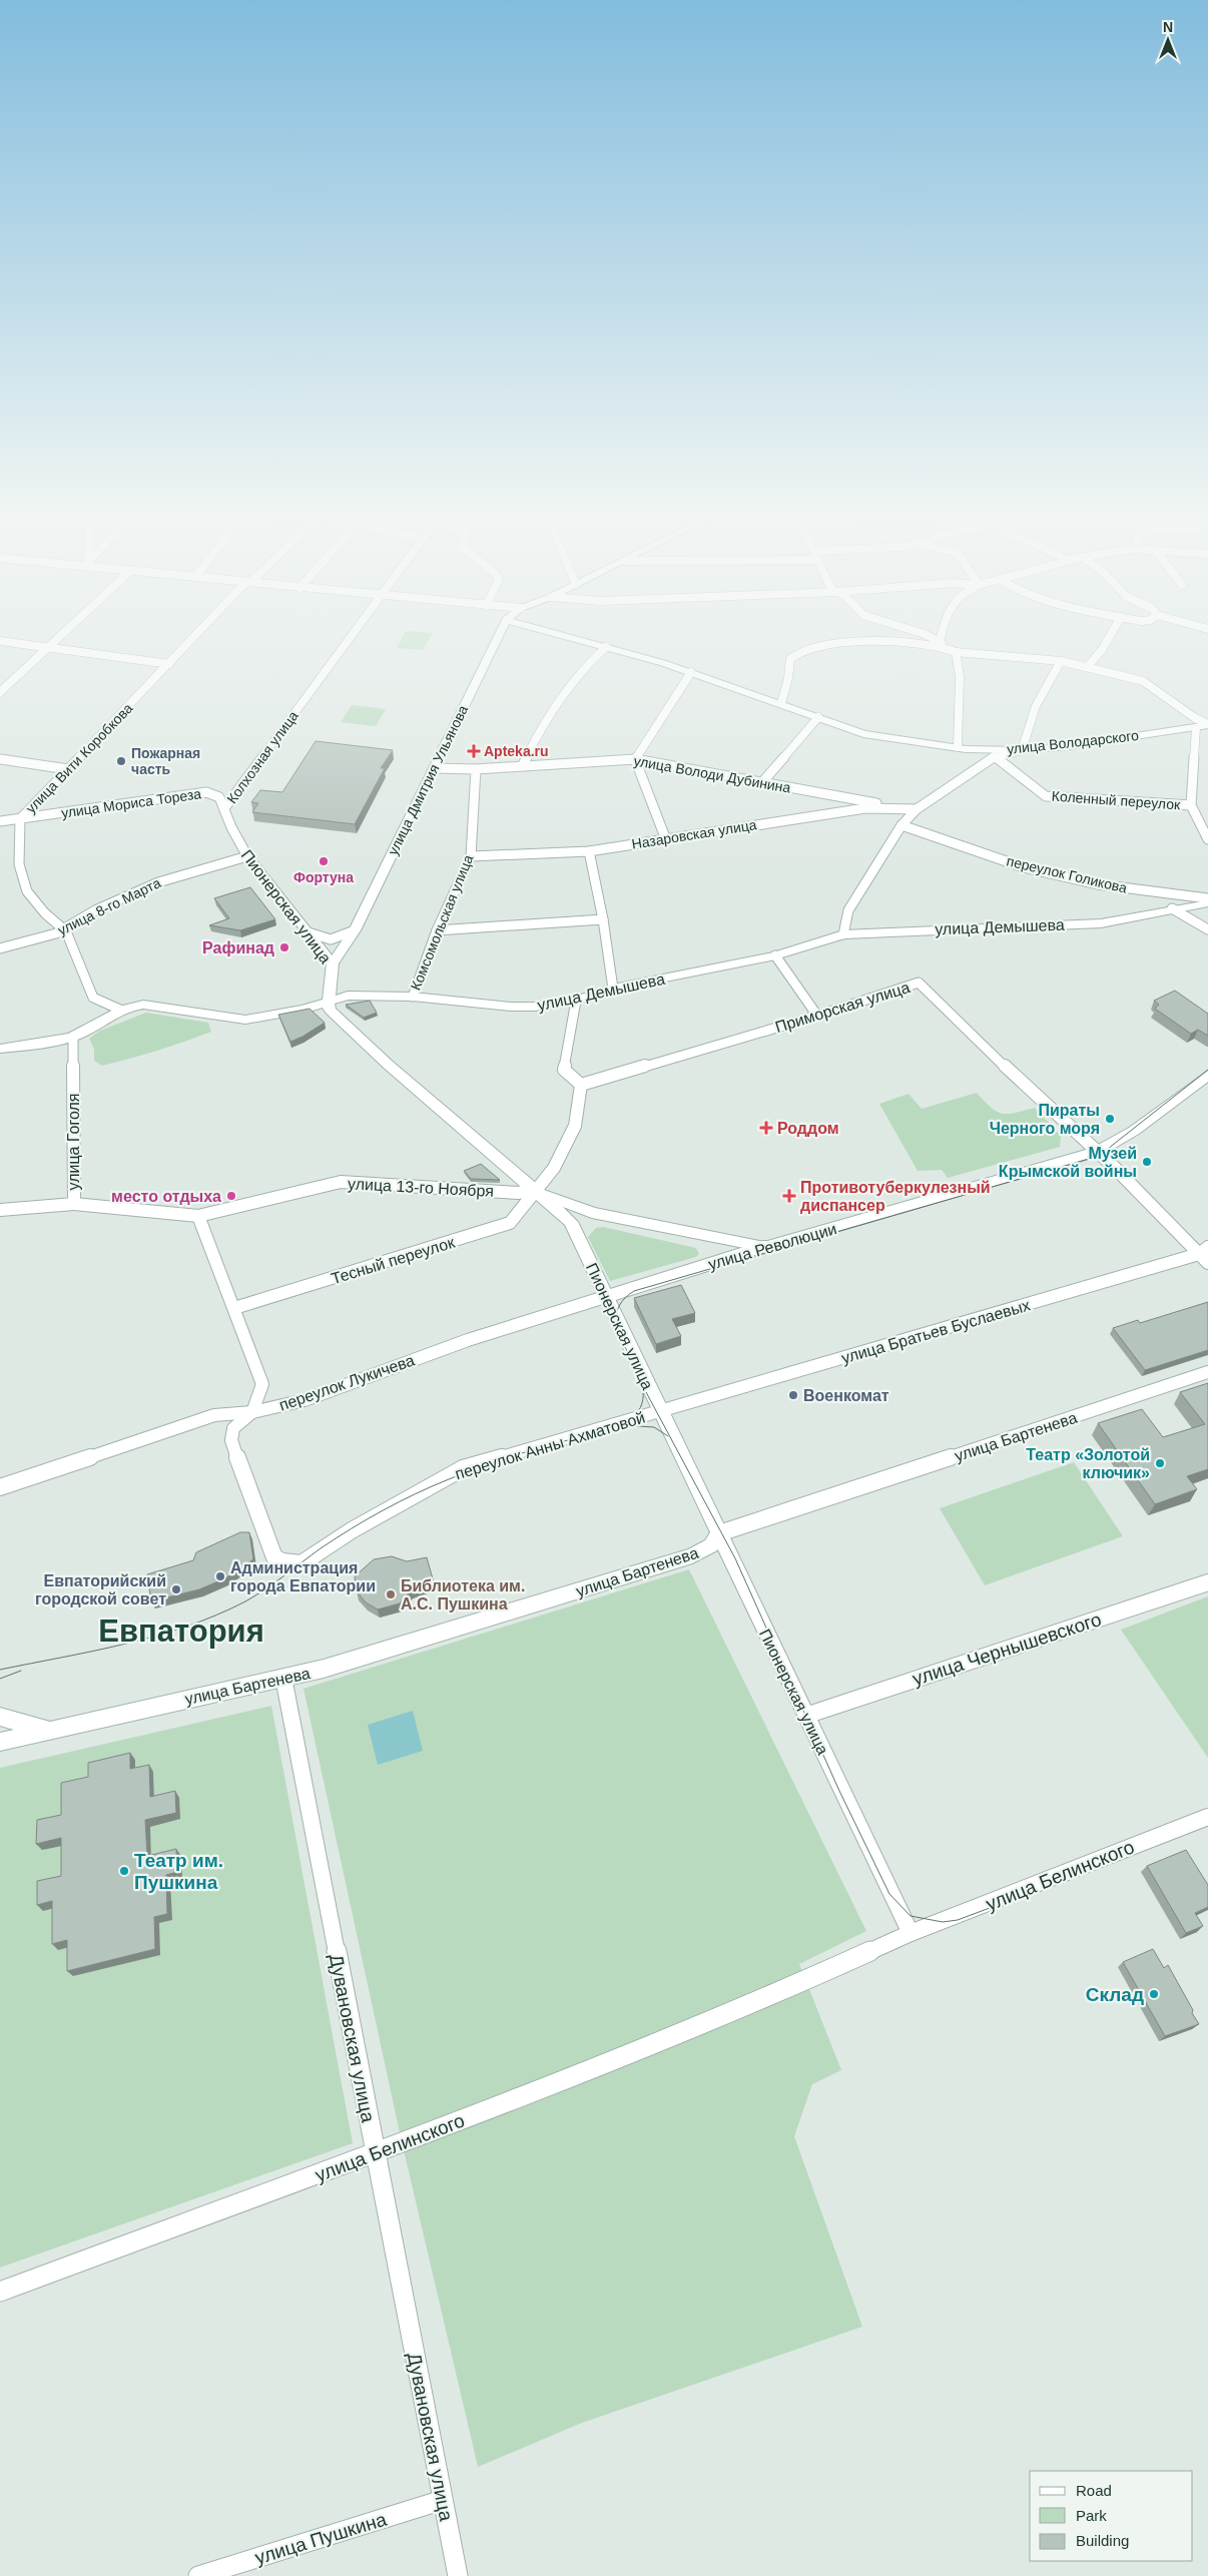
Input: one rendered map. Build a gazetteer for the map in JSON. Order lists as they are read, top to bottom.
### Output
{
  "streets": {
    "street": [
      "улица Володарского",
      "Колхозная улица",
      "улица Вити Коробкова",
      "улица Володи Дубинина",
      "улица Дмитрия Ульянова",
      "Коленный переулок",
      "улица Мориса Тореза",
      "Назаровская улица",
      "переулок Голикова",
      "улица 8-го Марта",
      "Пионерская улица",
      "Комсомольская улица",
      "улица Демышева",
      "Приморская улица",
      "улица Гоголя",
      "улица 13-го Ноября",
      "улица Революции",
      "Тесный переулок",
      "улица Братьев Буслаевых",
      "переулок Лукичева",
      "улица Бартенева",
      "переулок Анны Ахматовой",
      "улица Чернышевского",
      "улица Белинского",
      "Дувановская улица",
      "улица Пушкина"
    ]
  },
  "crossings": [
    ["Колхозная улица", "улица Мориса Тореза"],
    ["Колхозная улица", "Пионерская улица"],
    ["улица Вити Коробкова", "улица Мориса Тореза"],
    ["улица Вити Коробкова", "улица 8-го Марта"],
    ["улица Вити Коробкова", "улица Демышева"],
    ["улица Володи Дубинина", "Назаровская улица"],
    ["улица Володи Дубинина", "Комсомольская улица"],
    ["улица Дмитрия Ульянова", "Пионерская улица"],
    ["улица Мориса Тореза", "Пионерская улица"],
    ["Назаровская улица", "Комсомольская улица"],
    ["улица 8-го Марта", "Пионерская улица"],
    ["Пионерская улица", "улица Демышева"],
    ["Пионерская улица", "улица 13-го Ноября"],
    ["Пионерская улица", "улица Революции"],
    ["Пионерская улица", "Тесный переулок"],
    ["Пионерская улица", "улица Братьев Буслаевых"],
    ["Пионерская улица", "переулок Лукичева"],
    ["Пионерская улица", "улица Бартенева"],
    ["Пионерская улица", "переулок Анны Ахматовой"],
    ["Пионерская улица", "улица Чернышевского"],
    ["Пионерская улица", "улица Белинского"],
    ["Комсомольская улица", "улица Демышева"],
    ["улица Демышева", "улица Гоголя"],
    ["Приморская улица", "улица Революции"],
    ["Приморская улица", "Тесный переулок"],
    ["Приморская улица", "улица Братьев Буслаевых"],
    ["улица Гоголя", "улица 13-го Ноября"],
    ["улица 13-го Ноября", "улица Революции"],
    ["улица 13-го Ноября", "Тесный переулок"],
    ["улица Революции", "переулок Лукичева"],
    ["улица Братьев Буслаевых", "переулок Анны Ахматовой"],
    ["переулок Лукичева", "переулок Анны Ахматовой"],
    ["улица Бартенева", "Дувановская улица"],
    ["улица Белинского", "Дувановская улица"],
    ["Дувановская улица", "улица Пушкина"]
  ],
  "districts": ["Евпатория"],
  "places": {
    "health": ["Apteka.ru", "Роддом", "Противотуберкулезный диспансер"],
    "other": [
      "Пожарная часть",
      "Фортуна",
      "Рафинад",
      "Пираты Черного моря",
      "Музей Крымской войны",
      "место отдыха",
      "Военкомат",
      "Театр «Золотой ключик»",
      "Администрация города Евпатории",
      "Евпаторийский городской совет",
      "Библиотека им. А.С. Пушкина",
      "Театр им. Пушкина",
      "Склад"
    ]
  },
  "legend": ["Road", "Park", "Building"],
  "north": "top"
}
